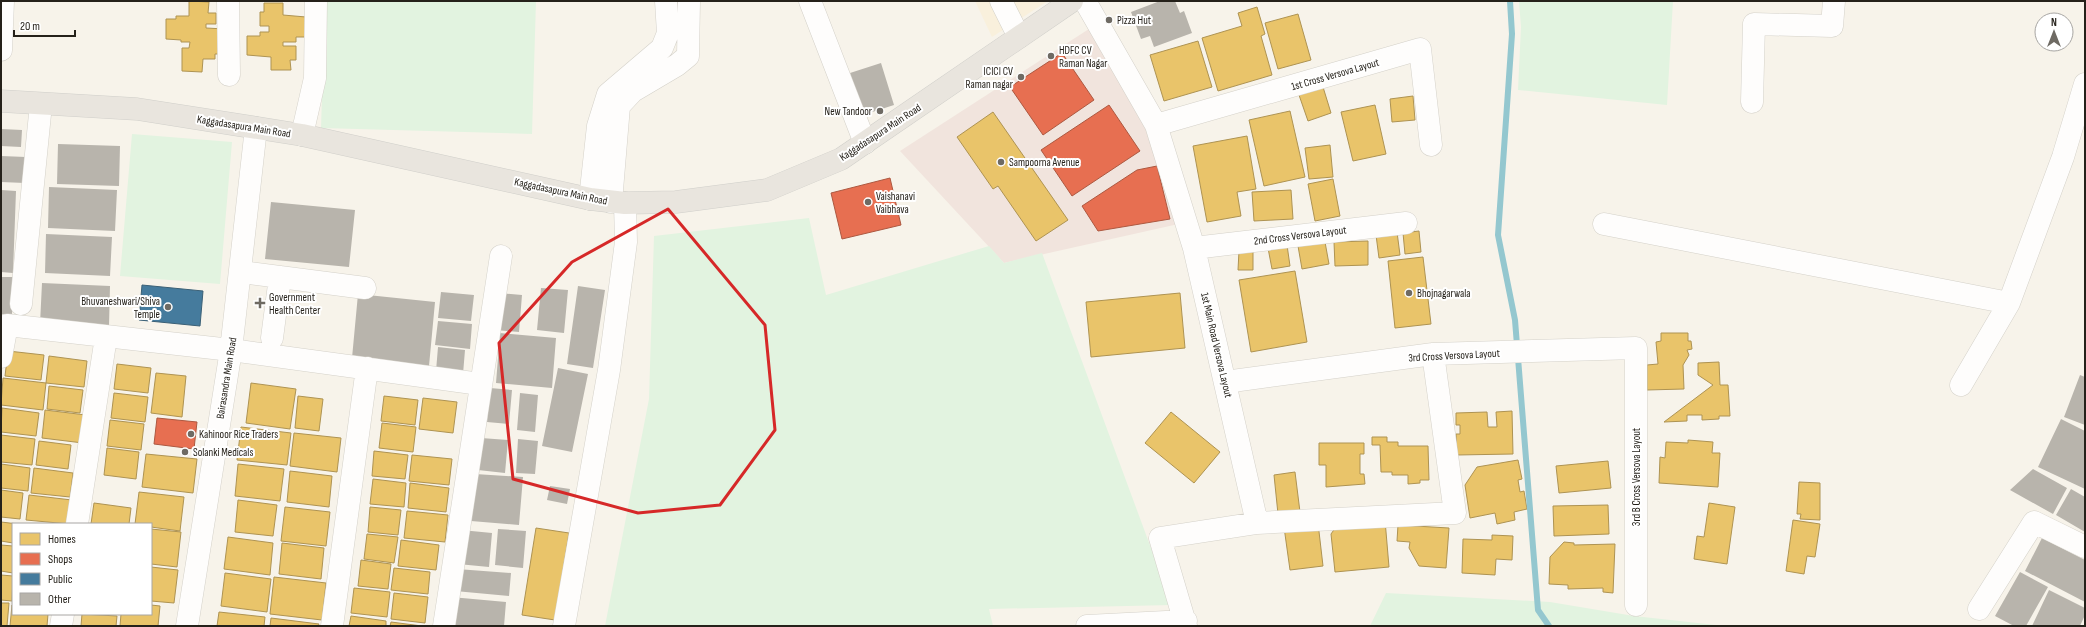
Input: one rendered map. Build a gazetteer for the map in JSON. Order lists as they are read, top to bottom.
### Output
{
  "streets": {
    "main road": ["Kaggadasapura Main Road"],
    "street": [
      "1st Cross Versova Layout",
      "2nd Cross Versova Layout",
      "1st Main Road Versova Layout",
      "3rd Cross Versova Layout",
      "Bairasandra Main Road",
      "3rd B Cross Versova Layout"
    ]
  },
  "crossings": [
    ["1st Cross Versova Layout", "1st Main Road Versova Layout"],
    ["Kaggadasapura Main Road", "Bairasandra Main Road"],
    ["2nd Cross Versova Layout", "1st Main Road Versova Layout"],
    ["1st Main Road Versova Layout", "3rd Cross Versova Layout"],
    ["3rd Cross Versova Layout", "3rd B Cross Versova Layout"]
  ],
  "places": {
    "other": [
      "Pizza Hut",
      "HDFC CV Raman Nagar",
      "ICICI CV Raman nagar",
      "New Tandoor",
      "Sampoorna Avenue",
      "Vaishanavi Vaibhava",
      "Bhojnagarwala",
      "Bhuvaneshwari/Shiva Temple",
      "Kahinoor Rice Traders",
      "Solanki Medicals"
    ],
    "health": ["Government Health Center"]
  },
  "legend": [
    "Homes",
    "Shops",
    "Public",
    "Other"
  ],
  "scale_bar": "20 m",
  "north": "top"
}
